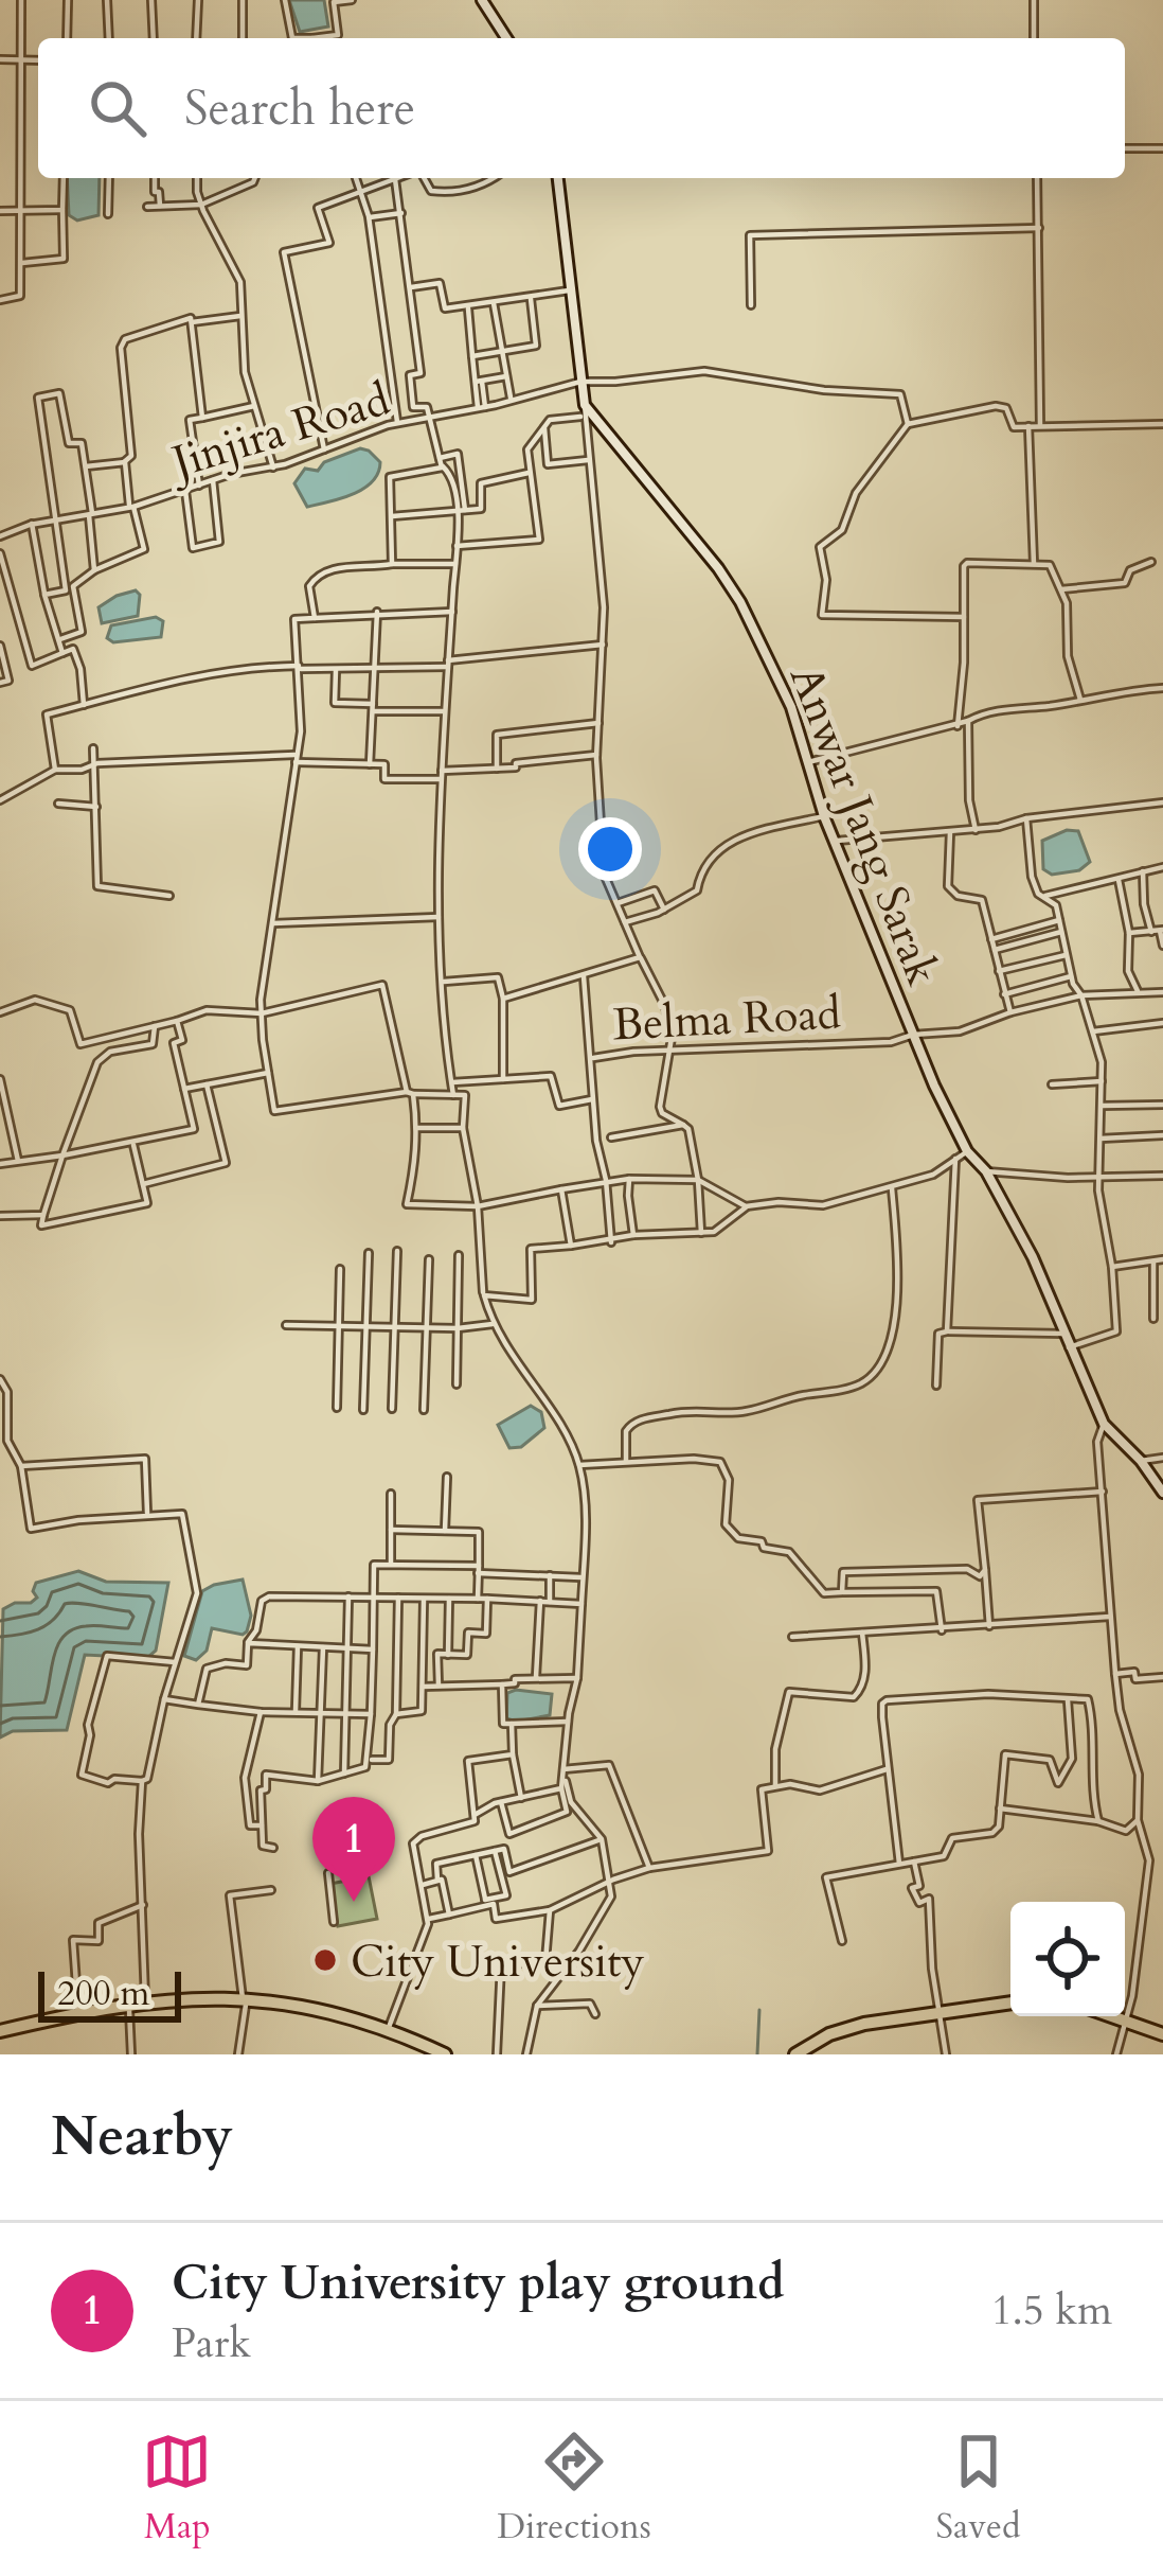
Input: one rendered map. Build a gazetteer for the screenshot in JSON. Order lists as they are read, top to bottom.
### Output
{
  "streets": {
    "main road": ["Anwar Jang Sarak"],
    "street": ["Jinjira Road", "Belma Road"]
  },
  "crossings": [
    ["Jinjira Road", "Anwar Jang Sarak"],
    ["Anwar Jang Sarak", "Belma Road"]
  ],
  "places": ["City University"],
  "scale_bar": "200 m",
  "page": {
    "search": "Search here",
    "pins": "1",
    "scale": "200 m",
    "heading": "Nearby",
    "list": [
      {
        "mark": "1",
        "name": "City University play ground",
        "note": "Park",
        "value": "1.5 km"
      }
    ],
    "nav": ["Map", "Directions", "Saved"]
  }
}
